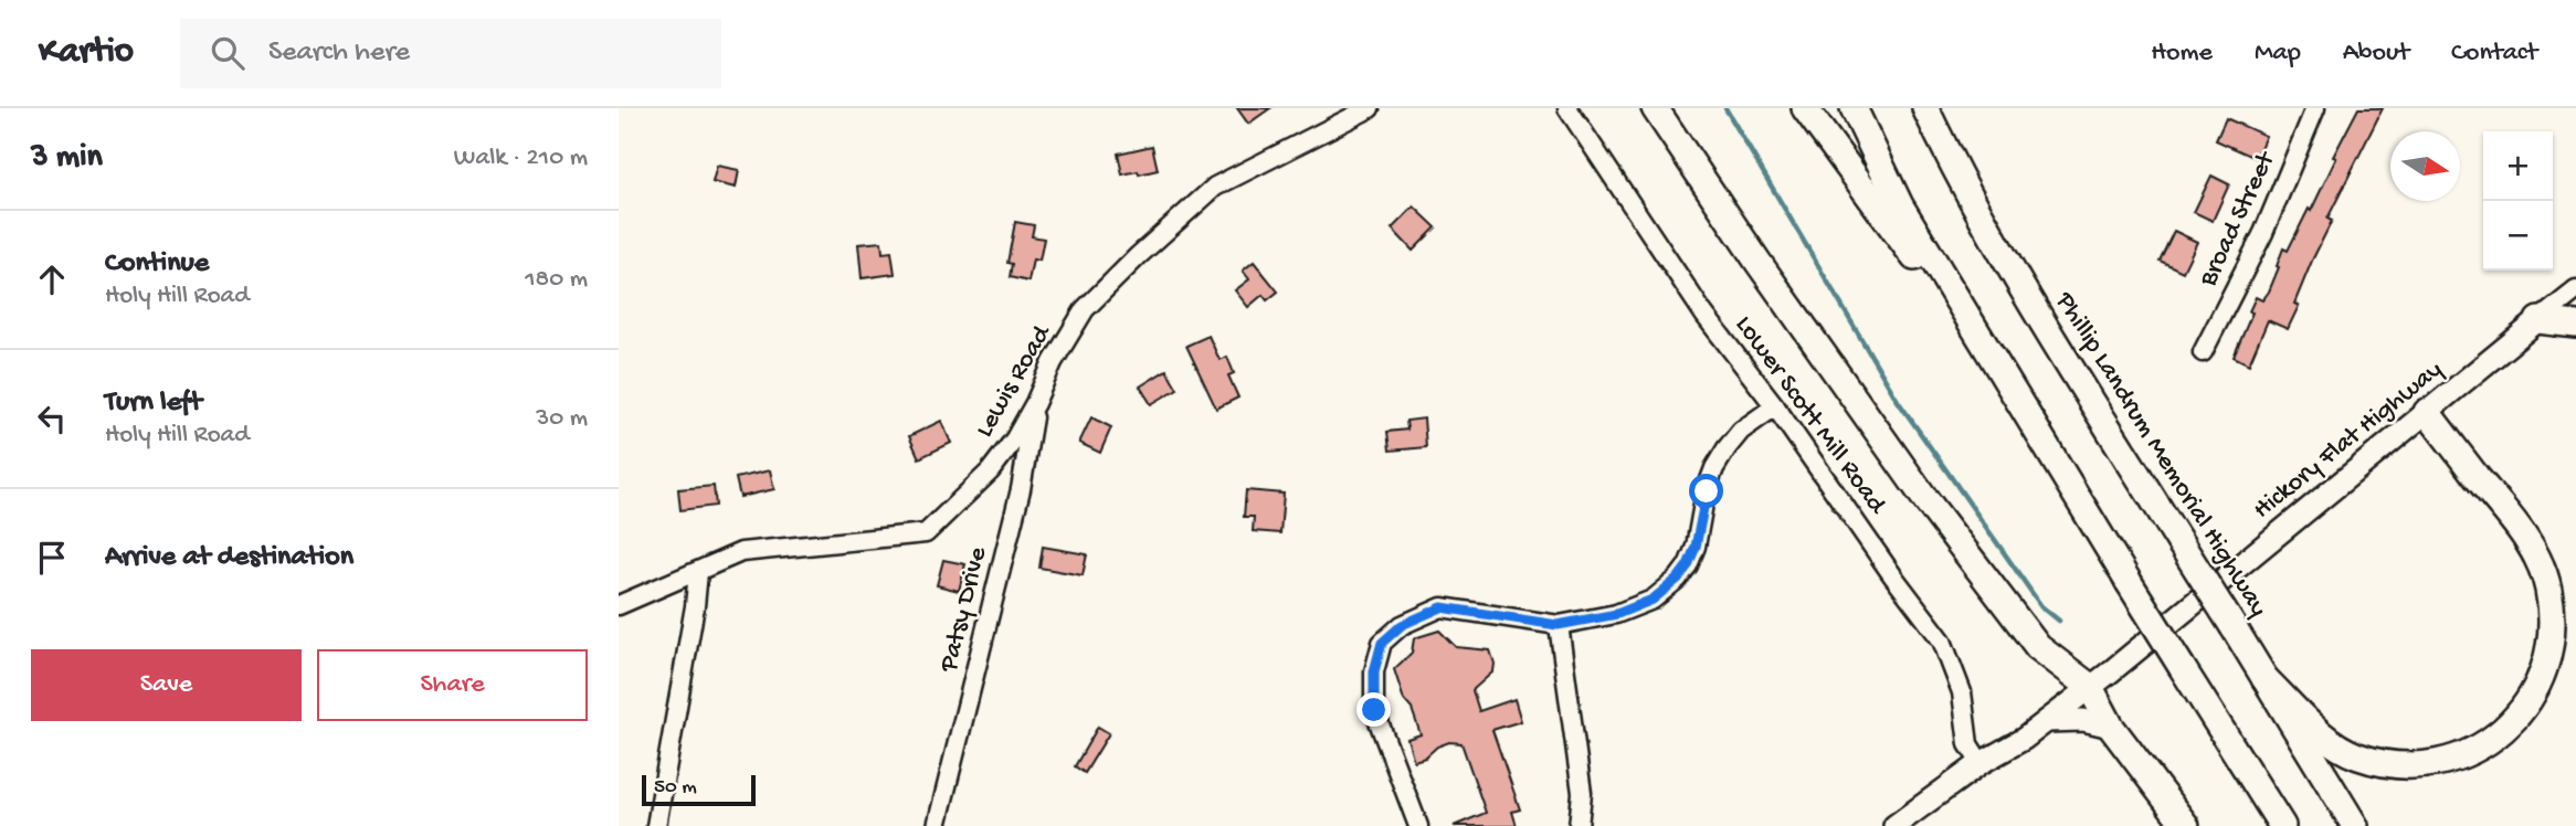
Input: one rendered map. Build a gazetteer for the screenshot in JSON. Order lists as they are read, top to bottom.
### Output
{
  "streets": {
    "highway": ["Phillip Landrum Memorial Highway"],
    "main road": ["Hickory Flat Highway"],
    "street": [
      "Broad Street",
      "Lewis Road",
      "Lower Scott Mill Road",
      "Patsy Drive"
    ]
  },
  "crossings": [
    ["Lewis Road", "Patsy Drive"],
    ["Lower Scott Mill Road", "Hickory Flat Highway"]
  ],
  "scale_bar": "50 m",
  "north": "right",
  "page": {
    "header": "Kartio",
    "search": "Search here",
    "nav": [
      "Home",
      "Map",
      "About",
      "Contact"
    ],
    "heading": ["3 min", "Walk · 210 m"],
    "map_buttons": ["+", "−"],
    "list": [
      ["Continue", "Holy Hill Road", "180 m"],
      ["Turn left", "Holy Hill Road", "30 m"],
      "Arrive at destination"
    ],
    "buttons": ["Save", "Share"],
    "scale": "50 m"
  }
}
